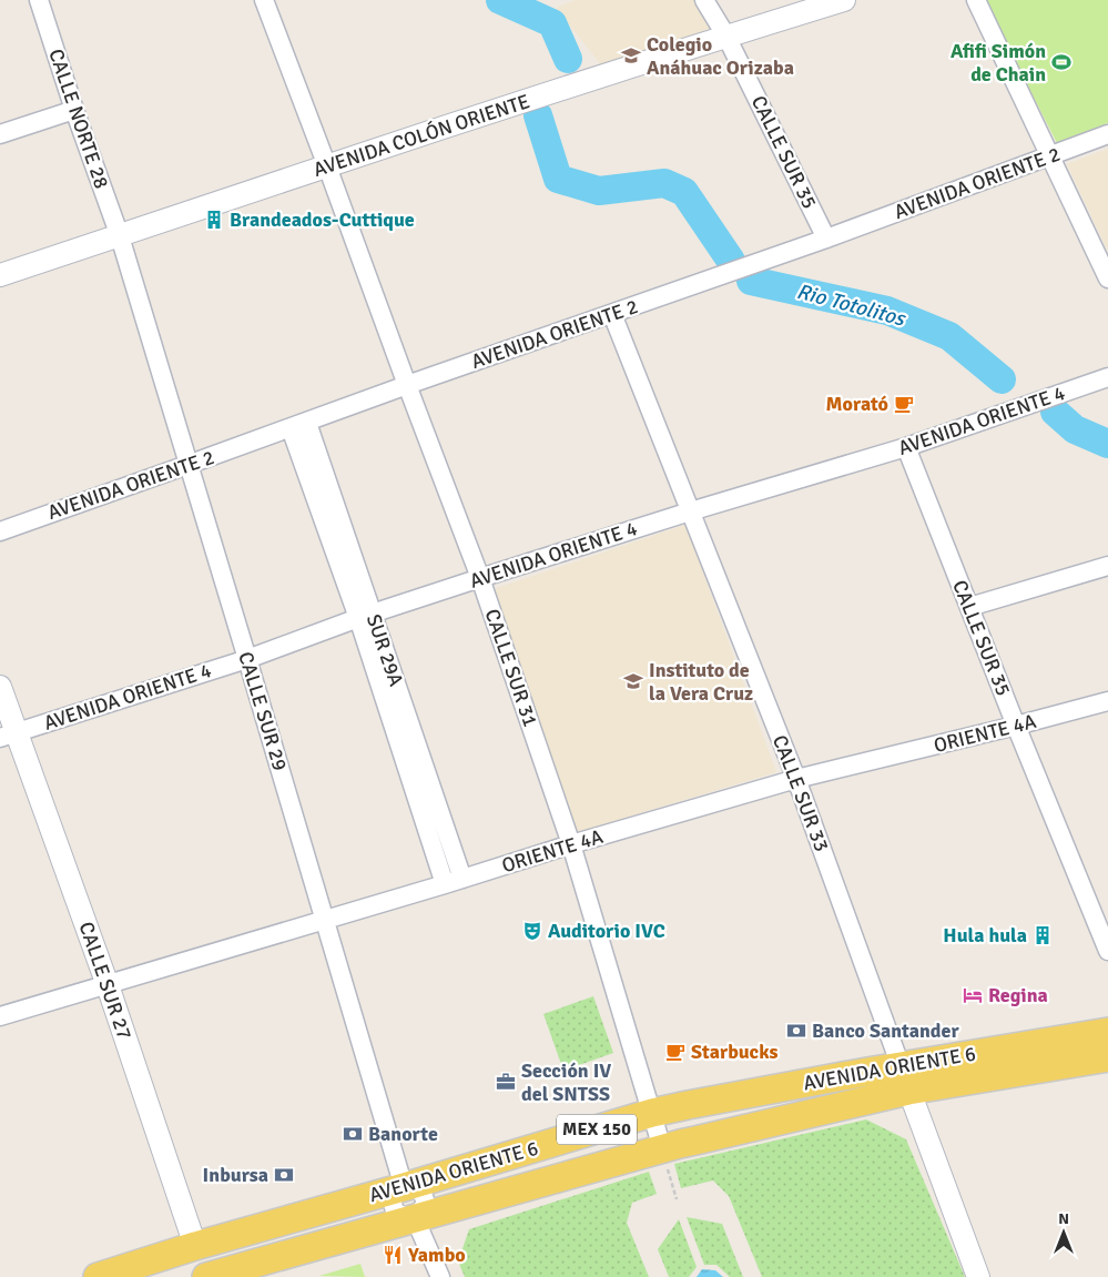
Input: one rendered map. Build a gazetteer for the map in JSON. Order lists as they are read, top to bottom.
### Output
{
  "streets": {
    "main road": ["AVENIDA ORIENTE 6", "MEX 150"],
    "street": [
      "CALLE NORTE 28",
      "AVENIDA COLÓN ORIENTE",
      "CALLE SUR 35",
      "AVENIDA ORIENTE 2",
      "AVENIDA ORIENTE 4",
      "SUR 29A",
      "CALLE SUR 31",
      "CALLE SUR 29",
      "ORIENTE 4A",
      "CALLE SUR 33",
      "CALLE SUR 27"
    ]
  },
  "crossings": [
    ["CALLE NORTE 28", "AVENIDA COLÓN ORIENTE"],
    ["CALLE NORTE 28", "CALLE SUR 29"],
    ["AVENIDA COLÓN ORIENTE", "CALLE SUR 35"],
    ["AVENIDA COLÓN ORIENTE", "CALLE SUR 31"],
    ["AVENIDA COLÓN ORIENTE", "CALLE SUR 29"],
    ["CALLE SUR 35", "AVENIDA ORIENTE 2"],
    ["CALLE SUR 35", "AVENIDA ORIENTE 4"],
    ["CALLE SUR 35", "ORIENTE 4A"],
    ["AVENIDA ORIENTE 2", "SUR 29A"],
    ["AVENIDA ORIENTE 2", "CALLE SUR 31"],
    ["AVENIDA ORIENTE 2", "CALLE SUR 29"],
    ["AVENIDA ORIENTE 2", "CALLE SUR 33"],
    ["AVENIDA ORIENTE 4", "SUR 29A"],
    ["AVENIDA ORIENTE 4", "CALLE SUR 31"],
    ["AVENIDA ORIENTE 4", "CALLE SUR 29"],
    ["AVENIDA ORIENTE 4", "CALLE SUR 33"],
    ["AVENIDA ORIENTE 4", "CALLE SUR 27"],
    ["SUR 29A", "ORIENTE 4A"],
    ["CALLE SUR 31", "ORIENTE 4A"],
    ["CALLE SUR 31", "AVENIDA ORIENTE 6"],
    ["CALLE SUR 29", "ORIENTE 4A"],
    ["CALLE SUR 29", "AVENIDA ORIENTE 6"],
    ["ORIENTE 4A", "CALLE SUR 33"],
    ["ORIENTE 4A", "CALLE SUR 27"],
    ["CALLE SUR 33", "AVENIDA ORIENTE 6"],
    ["CALLE SUR 27", "AVENIDA ORIENTE 6"]
  ],
  "water": ["Rio Totolitos"],
  "places": {
    "school or university": ["Colegio Anáhuac Orizaba", "Instituto de la Vera Cruz"],
    "sports": ["Afifi Simón de Chain"],
    "building": ["Brandeados-Cuttique", "Hula hula"],
    "cafe": ["Morató", "Starbucks"],
    "theatre": ["Auditorio IVC"],
    "hotel": ["Regina"],
    "bank": ["Banco Santander", "Banorte", "Inbursa"],
    "office": ["Sección IV del SNTSS"],
    "restaurant": ["Yambo"]
  },
  "north": "top"
}
